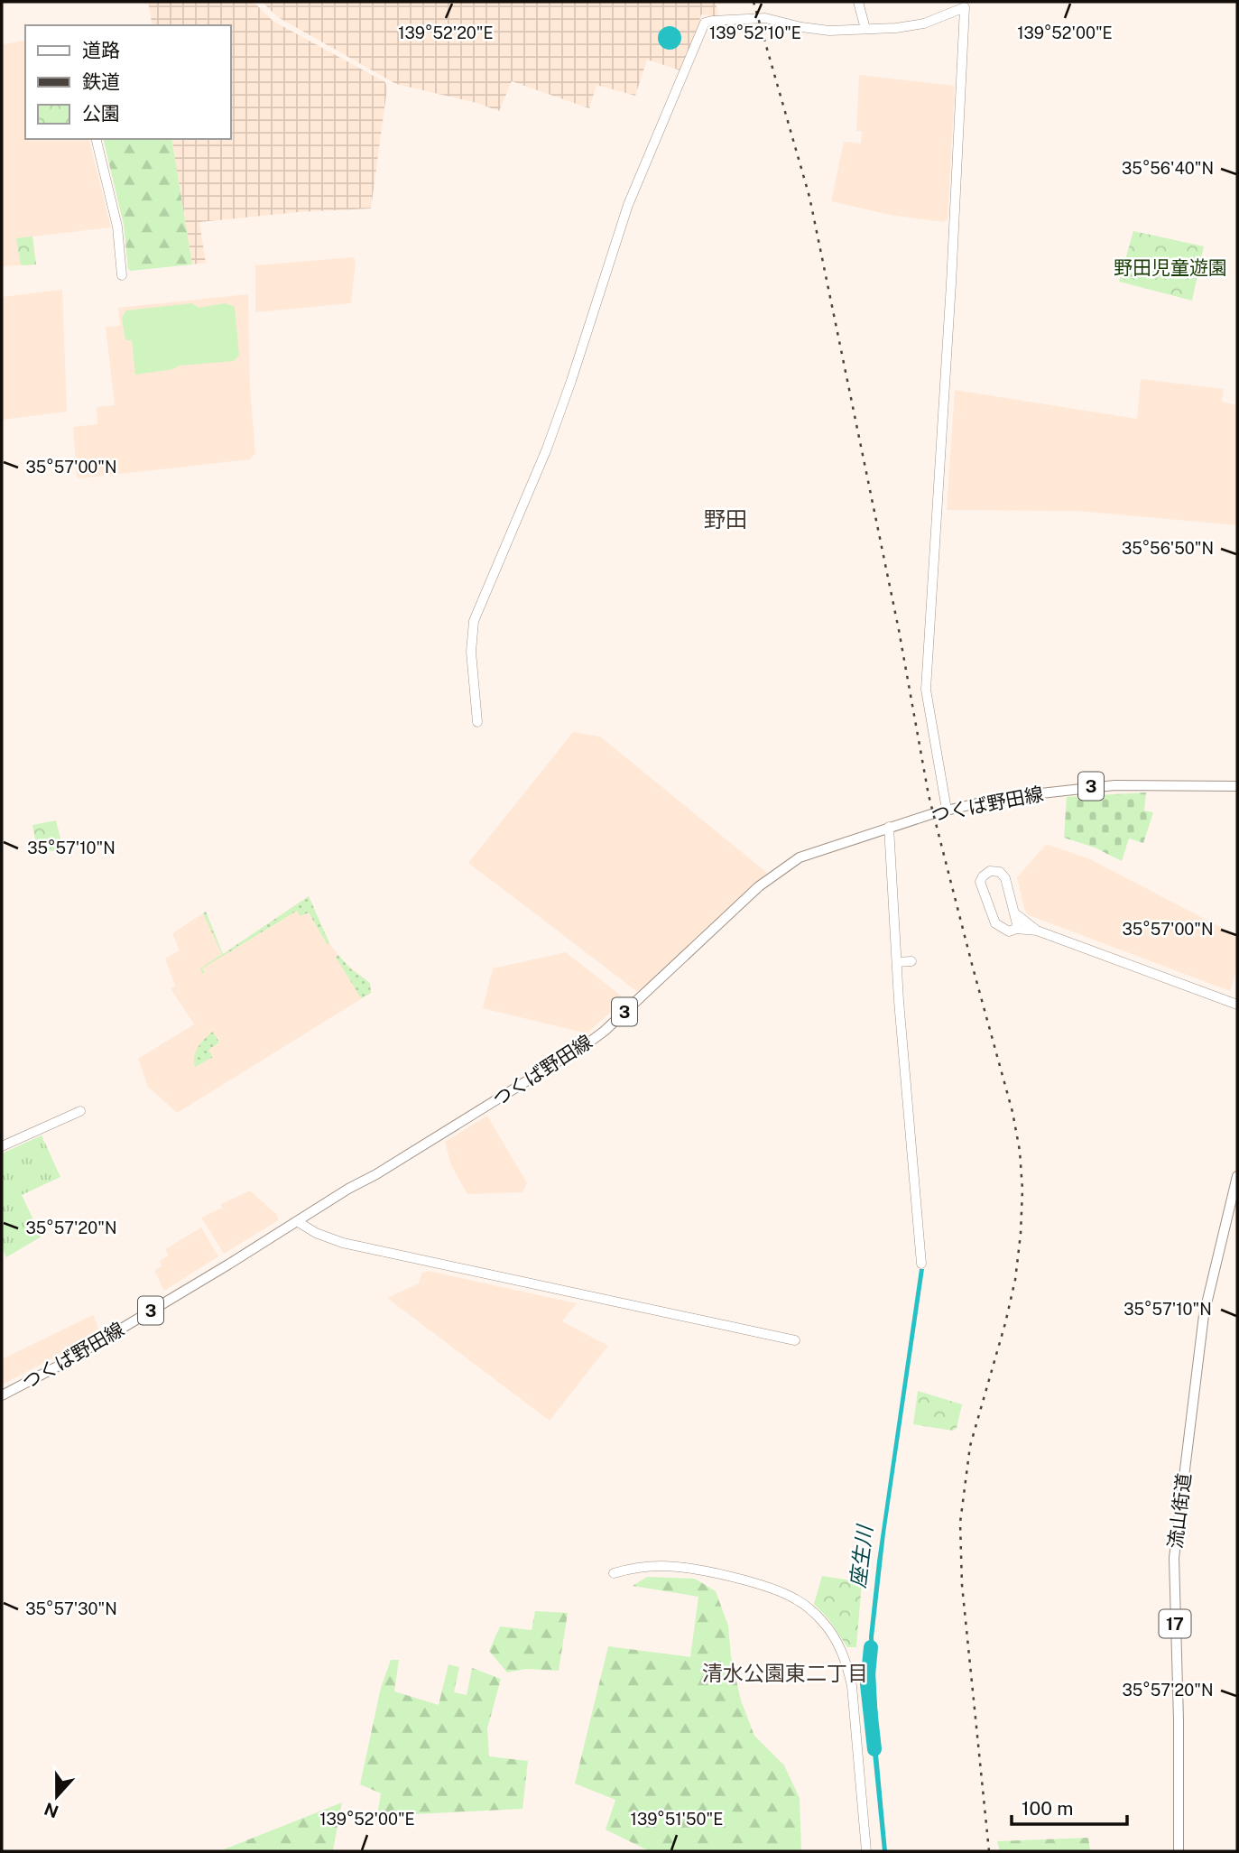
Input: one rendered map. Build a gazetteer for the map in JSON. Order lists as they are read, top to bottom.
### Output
{
  "streets": {
    "main road": [
      "3",
      "つくば野田線",
      "流山街道",
      "17"
    ]
  },
  "districts": ["野田", "清水公園東二丁目"],
  "water": ["座生川"],
  "parks": ["野田児童遊園"],
  "legend": ["道路", "鉄道", "公園"],
  "scale_bar": "100 m",
  "north": "bottom",
  "coordinates": [
    "139°52'20\"E",
    "139°52'10\"E",
    "139°52'00\"E",
    "35°56'40\"N",
    "35°57'00\"N",
    "35°56'50\"N",
    "35°57'10\"N",
    "35°57'20\"N",
    "35°57'30\"N",
    "139°51'50\"E"
  ]
}
